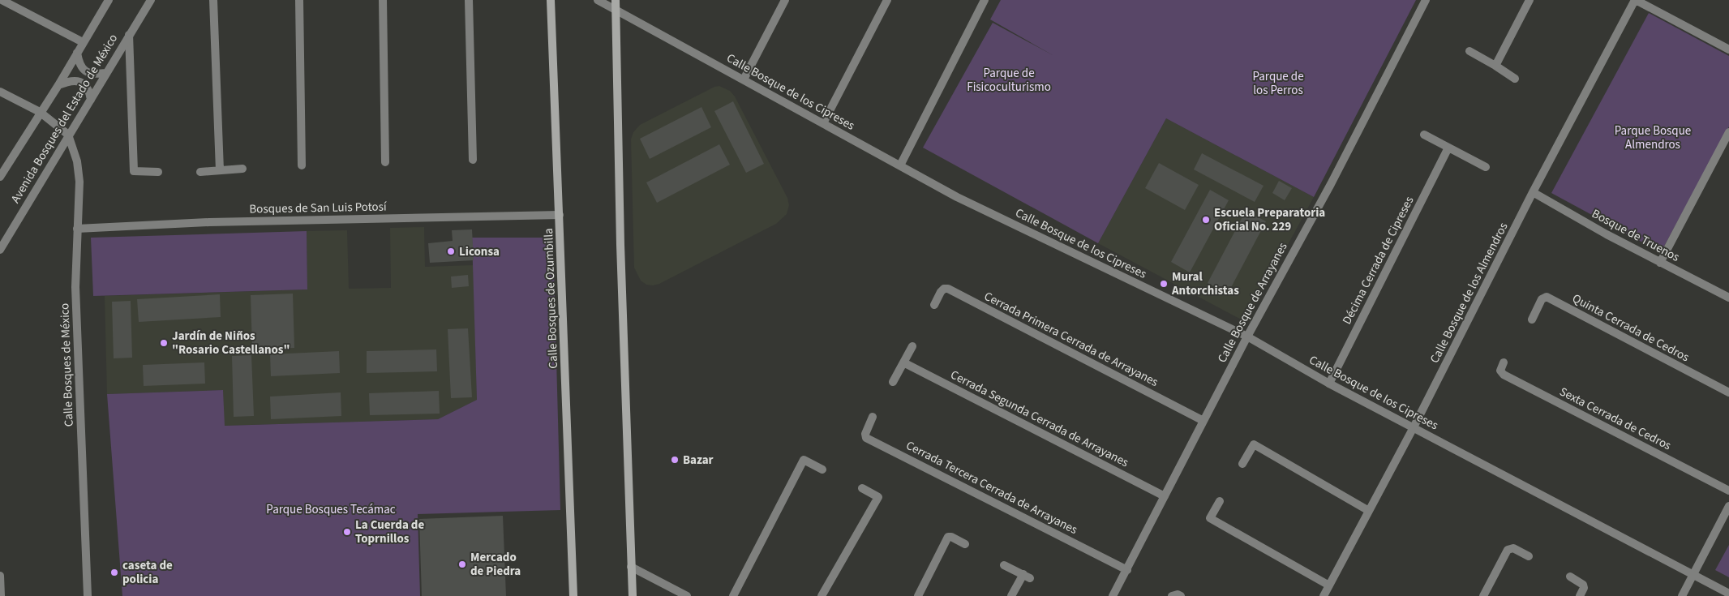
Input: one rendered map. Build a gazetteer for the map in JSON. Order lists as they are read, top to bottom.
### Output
{
  "streets": {
    "main road": ["Calle Bosques de Ozumbilla"],
    "street": [
      "Calle Bosque de los Cipreses",
      "Avenida Bosques del Estado de México",
      "Bosques de San Luis Potosí",
      "Bosque de Truenos",
      "Décima Cerrada de Cipreses",
      "Calle Bosque de los Almendros",
      "Calle Bosque de Arrayanes",
      "Quinta Cerrada de Cedros",
      "Cerrada Primera Cerrada de Arrayanes",
      "Calle Bosques de México",
      "Cerrada Segunda Cerrada de Arrayanes",
      "Sexta Cerrada de Cedros",
      "Cerrada Tercera Cerrada de Arrayanes"
    ]
  },
  "crossings": [
    ["Calle Bosque de los Cipreses", "Décima Cerrada de Cipreses"],
    ["Calle Bosque de los Cipreses", "Calle Bosque de los Almendros"],
    ["Calle Bosque de los Cipreses", "Calle Bosque de Arrayanes"],
    ["Avenida Bosques del Estado de México", "Calle Bosques de México"],
    ["Bosques de San Luis Potosí", "Calle Bosques de Ozumbilla"],
    ["Bosques de San Luis Potosí", "Calle Bosques de México"],
    ["Bosque de Truenos", "Calle Bosque de los Almendros"],
    ["Calle Bosque de Arrayanes", "Cerrada Primera Cerrada de Arrayanes"],
    ["Calle Bosque de Arrayanes", "Cerrada Segunda Cerrada de Arrayanes"],
    ["Calle Bosque de Arrayanes", "Cerrada Tercera Cerrada de Arrayanes"]
  ],
  "parks": [
    "Parque de Fisicoculturismo",
    "Parque de los Perros",
    "Parque Bosque Almendros",
    "Parque Bosques Tecámac"
  ],
  "places": [
    "Escuela Preparatoria Oficial No. 229",
    "Liconsa",
    "Mural Antorchistas",
    "Jardín de Niños \"Rosario Castellanos\"",
    "Bazar",
    "La Cuerda de Toprnillos",
    "Mercado de Piedra",
    "caseta de policia"
  ]
}
